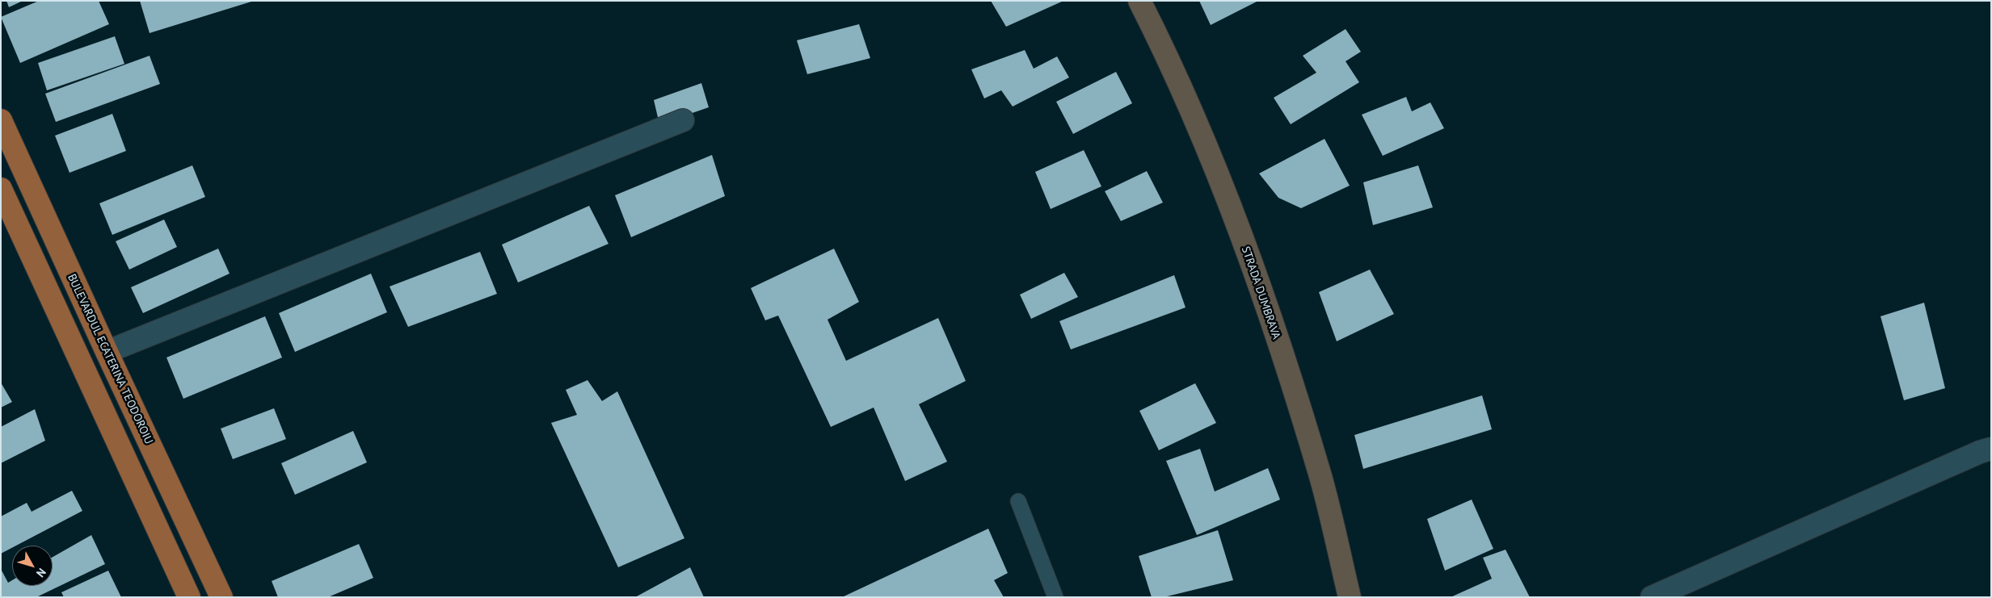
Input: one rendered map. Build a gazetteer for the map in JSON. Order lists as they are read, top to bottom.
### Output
{
  "streets": {
    "main road": ["BULEVARDUL ECATERINA TEODOROIU"],
    "street": ["STRADA DUMBRAVA"]
  },
  "north": "bottom right"
}
